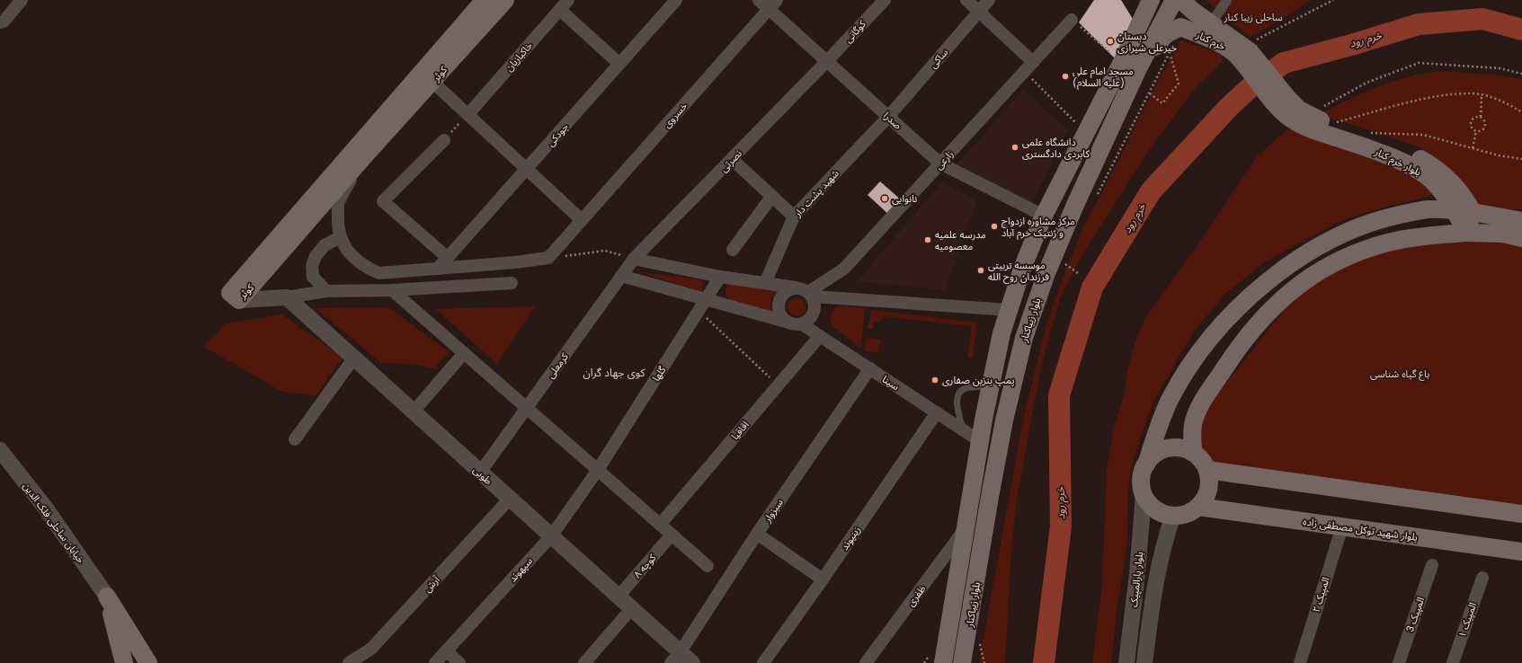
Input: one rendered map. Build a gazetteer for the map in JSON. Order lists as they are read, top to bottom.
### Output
{
  "streets": {
    "main road": [
      "خرم کنار",
      "کوثر",
      "بلوار خرم کنار",
      "بلوار زیباکنار",
      "بلوار شهید توکل مصطفی زاده"
    ],
    "street": [
      "کوگانی",
      "خاکبازیان",
      "ساکی",
      "خسروی",
      "صدرا",
      "جودکی",
      "زارعی",
      "نصرتی",
      "شهید پشت دار",
      "کرمعلی",
      "گلها",
      "سینا",
      "اقاقیا",
      "طوبی",
      "سبزوار",
      "خیابان ساحلی فلک الدین",
      "زینیوند",
      "کوچه ۸",
      "سپهوند",
      "بلوار پارالمپیک",
      "آرش",
      "المپیک ۲",
      "ظفری",
      "المپیک 3",
      "المپیک ۱"
    ]
  },
  "crossings": [
    ["کوگانی", "صدرا"],
    ["کوگانی", "نصرتی"],
    ["خرم کنار", "بلوار خرم کنار"],
    ["ساکی", "صدرا"],
    ["ساکی", "شهید پشت دار"],
    ["خسروی", "صدرا"],
    ["صدرا", "زارعی"],
    ["صدرا", "نصرتی"],
    ["صدرا", "شهید پشت دار"],
    ["صدرا", "بلوار زیباکنار"],
    ["زارعی", "سینا"],
    ["نصرتی", "کرمعلی"],
    ["بلوار زیباکنار", "سینا"],
    ["بلوار زیباکنار", "ظفری"],
    ["کرمعلی", "طوبی"],
    ["گلها", "سپهوند"],
    ["سینا", "اقاقیا"],
    ["سینا", "سبزوار"],
    ["سینا", "زینیوند"],
    ["طوبی", "سبزوار"],
    ["طوبی", "کوچه ۸"],
    ["طوبی", "سپهوند"],
    ["طوبی", "آرش"],
    ["بلوار شهید توکل مصطفی زاده", "بلوار پارالمپیک"],
    ["بلوار شهید توکل مصطفی زاده", "المپیک ۲"]
  ],
  "districts": ["کوی جهاد گران"],
  "water": ["خرم رود"],
  "parks": ["ساحلی زیبا کنار", "باغ گیاه شناسی"],
  "places": [
    "دبستان خیرعلی شیرازی",
    "مسجد امام علی (علیه السلام)",
    "دانشگاه علمی کابردی دادگستری",
    "نانوایی",
    "مرکز مشاوره ازدواج و ژنتیک خرم آباد",
    "مدرسه علمیه معصومیه",
    "موسسه تربیتی فرزندان روح الله",
    "پمپ بنزین صفاری"
  ]
}
